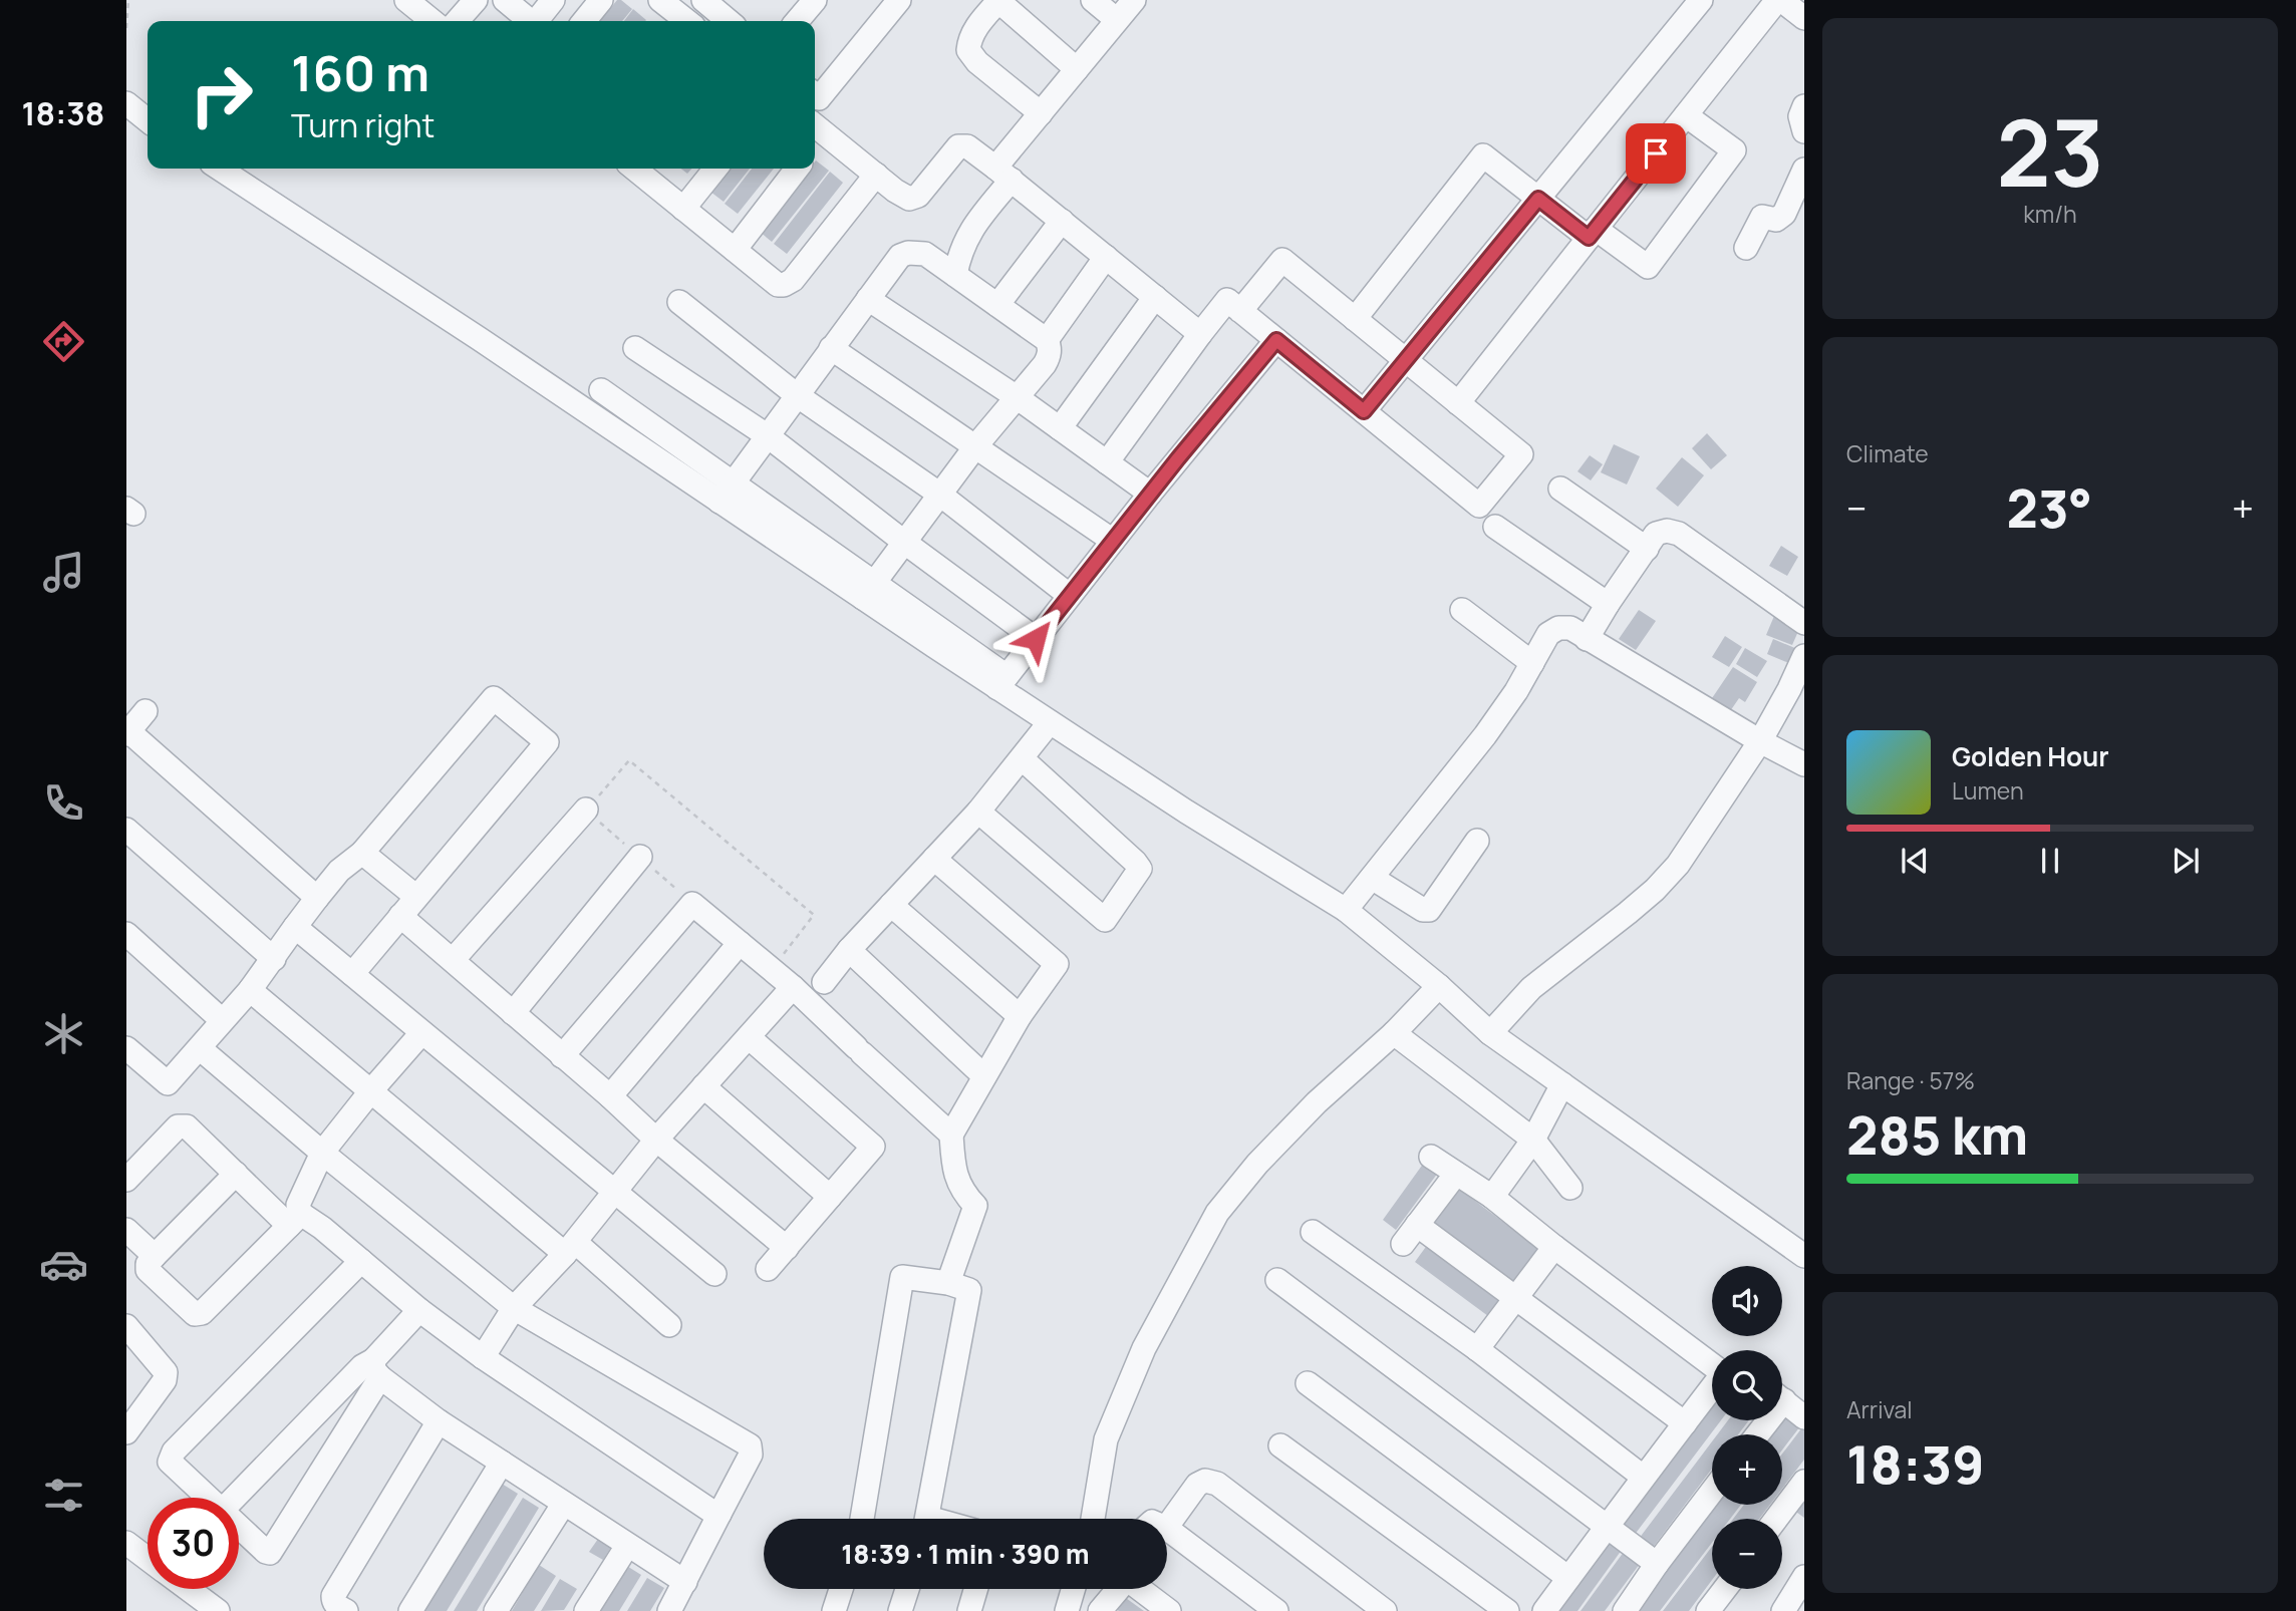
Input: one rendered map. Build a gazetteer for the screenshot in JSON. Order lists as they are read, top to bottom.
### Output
{
  "page": {
    "tabs": "18:38",
    "tile": [
      ["23", "km/h"],
      "Climate",
      ["Range · 57%", "285 km"],
      ["Arrival", "18:39"]
    ],
    "turn": ["160 m", "Turn right"],
    "heat": ["−", "23°", "+"],
    "song": ["Golden Hour", "Lumen"],
    "map_buttons": ["+", "−"],
    "limit": "30",
    "trip": "18:39 · 1 min · 390 m"
  }
}
